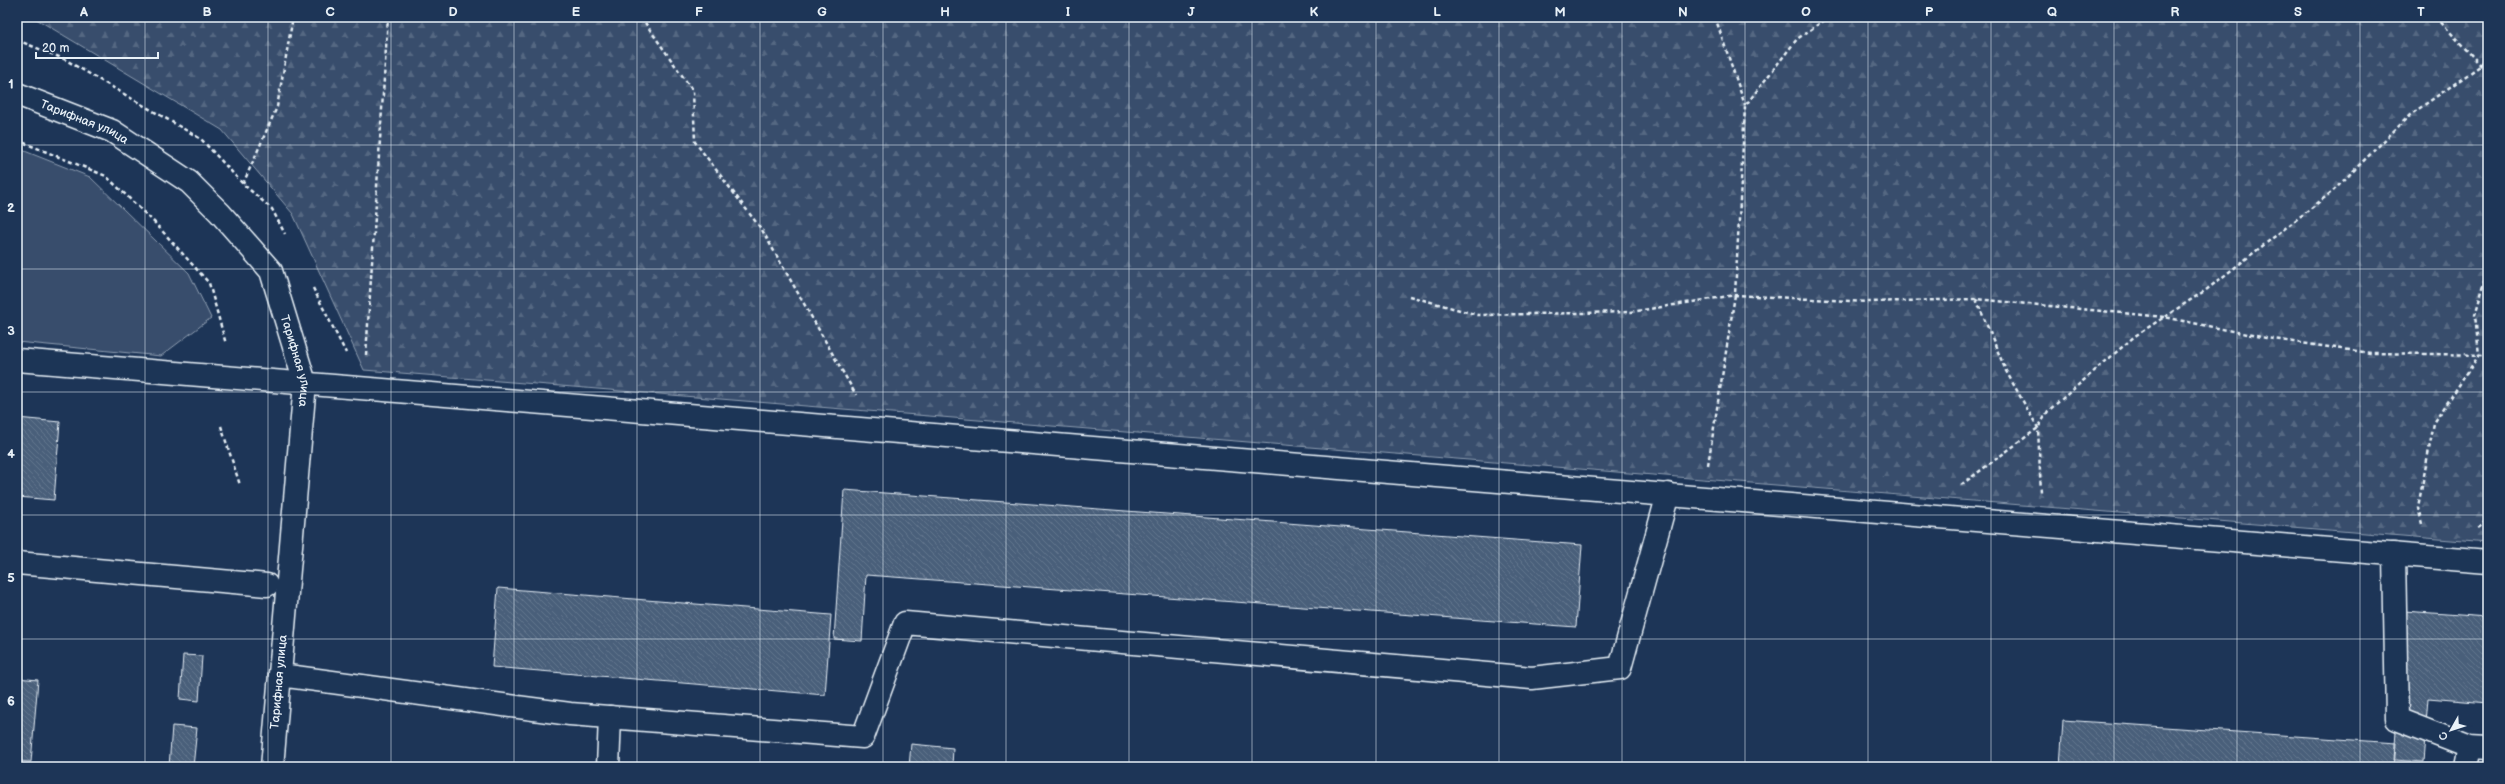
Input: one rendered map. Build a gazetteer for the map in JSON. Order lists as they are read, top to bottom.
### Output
{
  "streets": {
    "street": ["Тарифная улица"]
  },
  "scale_bar": "20 m",
  "north": "bottom left",
  "grid": {
    "columns": [
      "A",
      "B",
      "C",
      "D",
      "E",
      "F",
      "G",
      "H",
      "I",
      "J",
      "K",
      "L",
      "M",
      "N",
      "O",
      "P",
      "Q",
      "R",
      "S",
      "T"
    ],
    "rows": [
      "1",
      "2",
      "3",
      "4",
      "5",
      "6"
    ]
  }
}
